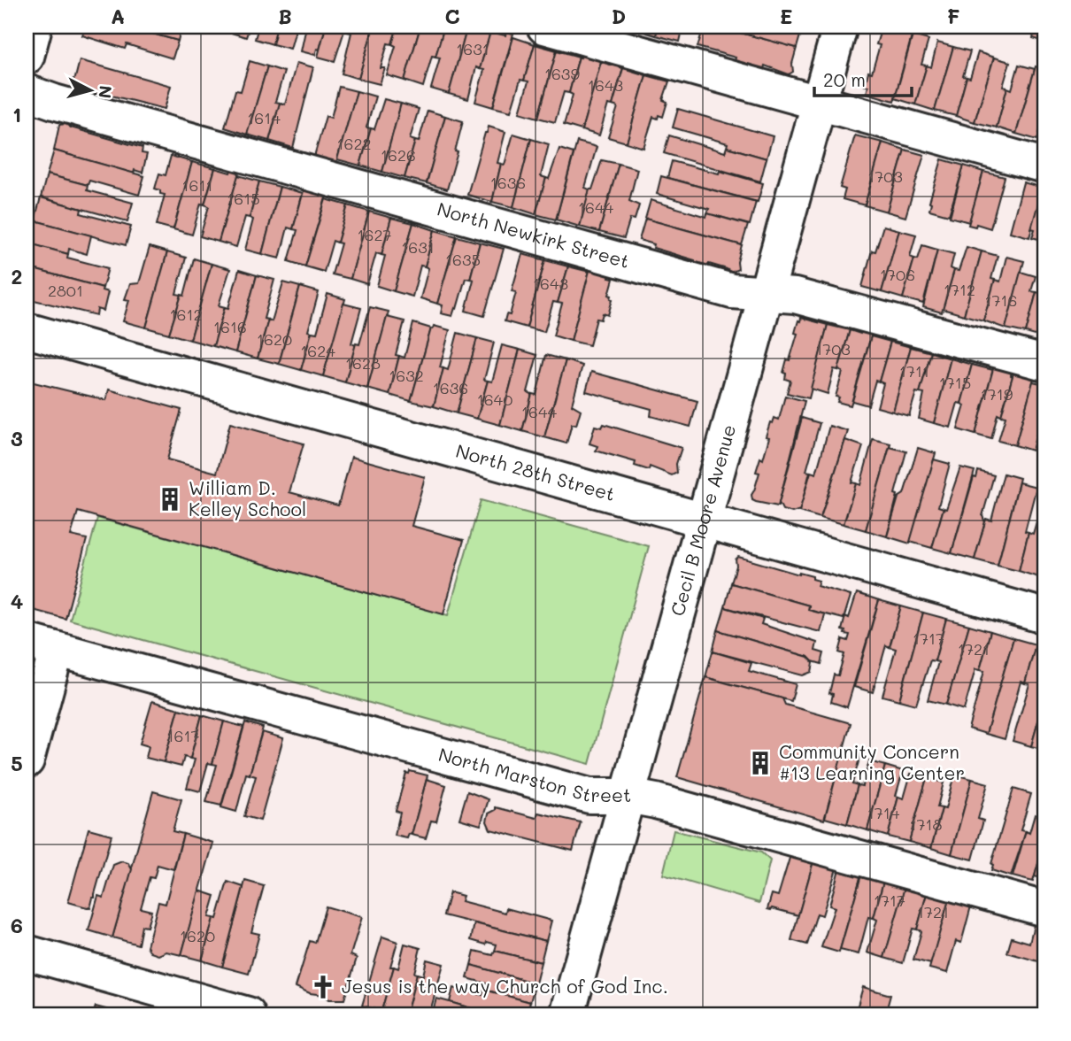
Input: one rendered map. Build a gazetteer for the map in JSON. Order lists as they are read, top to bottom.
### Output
{
  "streets": {
    "street": [
      "North Newkirk Street",
      "North 28th Street",
      "Cecil B Moore Avenue",
      "North Marston Street"
    ]
  },
  "crossings": [
    ["North Newkirk Street", "Cecil B Moore Avenue"],
    ["North 28th Street", "Cecil B Moore Avenue"],
    ["Cecil B Moore Avenue", "North Marston Street"]
  ],
  "places": {
    "building": ["William D. Kelley School", "Community Concern #13 Learning Center"],
    "church": ["Jesus is the way Church of God Inc."]
  },
  "house_numbers": [
    "1631",
    "1639",
    "1643",
    "1614",
    "1622",
    "1626",
    "1703",
    "1636",
    "1611",
    "1615",
    "1644",
    "1627",
    "1631",
    "1635",
    "1706",
    "1643",
    "1712",
    "2801",
    "1716",
    "1612",
    "1616",
    "1620",
    "1703",
    "1624",
    "1628",
    "1711",
    "1632",
    "1715",
    "1636",
    "1719",
    "1640",
    "1644",
    "1717",
    "1721",
    "1617",
    "1714",
    "1718",
    "1717",
    "1721",
    "1620"
  ],
  "scale_bar": "20 m",
  "north": "right",
  "grid": {
    "columns": [
      "A",
      "B",
      "C",
      "D",
      "E",
      "F"
    ],
    "rows": [
      "1",
      "2",
      "3",
      "4",
      "5",
      "6"
    ]
  }
}
